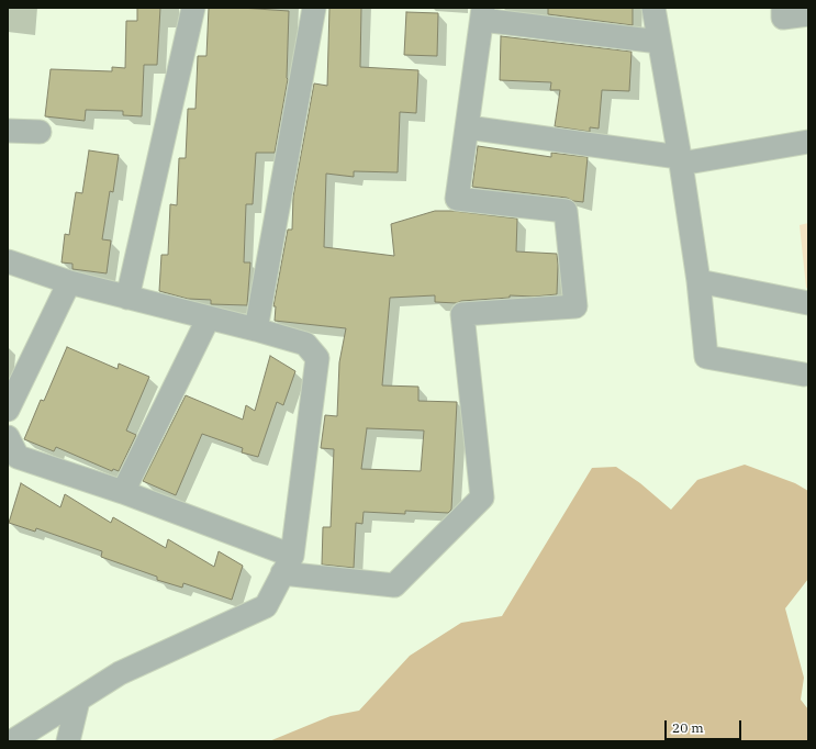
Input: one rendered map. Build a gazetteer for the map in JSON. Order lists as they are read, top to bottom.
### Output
{
  "scale_bar": "20 m"
}
